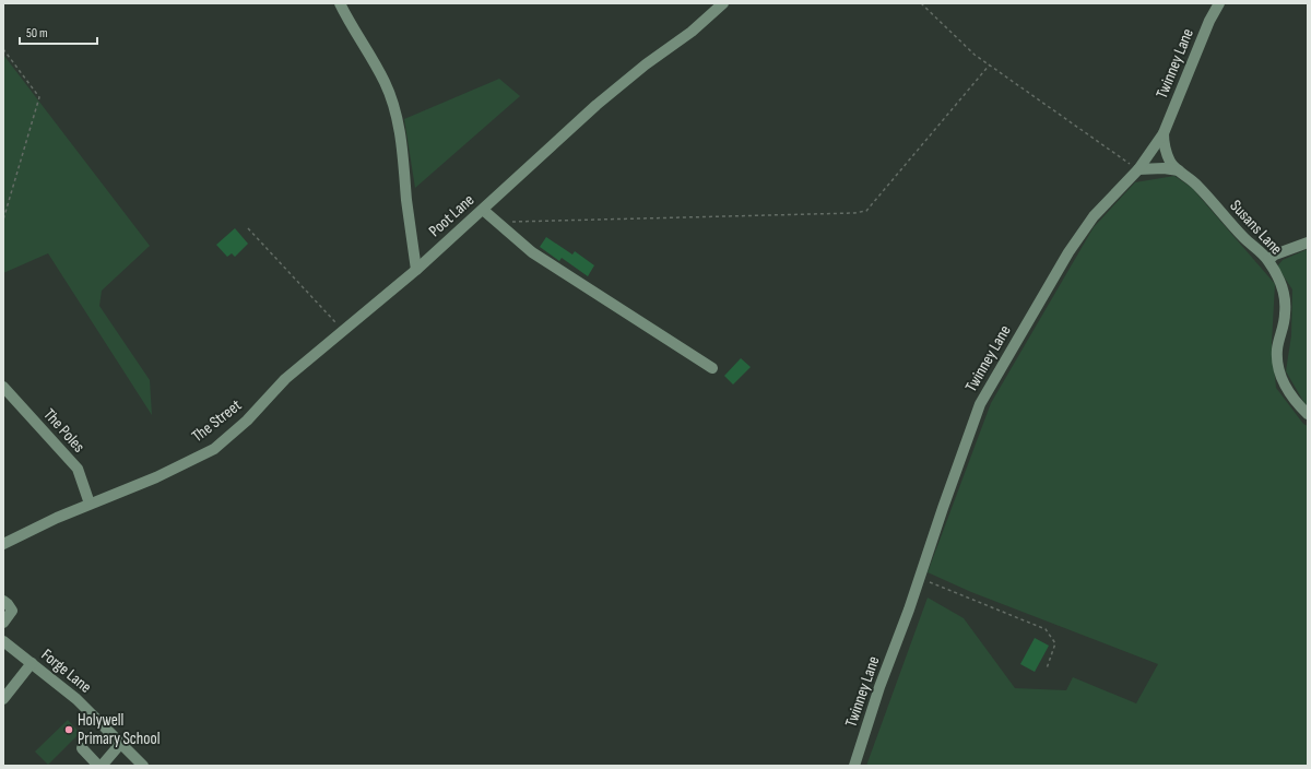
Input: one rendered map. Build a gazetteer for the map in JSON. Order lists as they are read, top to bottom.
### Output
{
  "streets": {
    "street": [
      "Twinney Lane",
      "Poot Lane",
      "Susans Lane",
      "The Street",
      "The Poles",
      "Forge Lane"
    ]
  },
  "crossings": [
    ["Twinney Lane", "Susans Lane"],
    ["Poot Lane", "The Street"],
    ["The Street", "The Poles"]
  ],
  "places": ["Holywell Primary School"],
  "scale_bar": "50 m"
}
